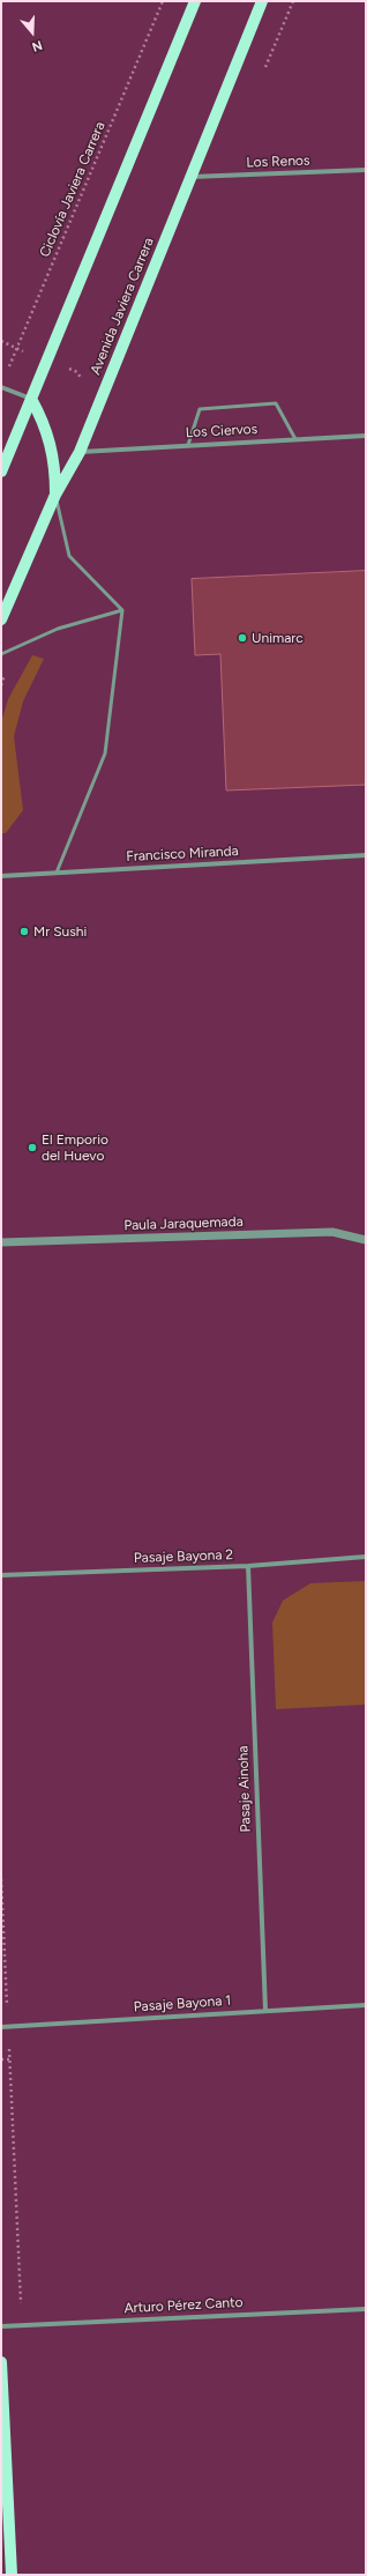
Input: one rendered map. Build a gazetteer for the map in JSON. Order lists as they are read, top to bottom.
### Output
{
  "streets": {
    "main road": ["Avenida Javiera Carrera"],
    "street": [
      "Los Renos",
      "Los Ciervos",
      "Francisco Miranda",
      "Paula Jaraquemada",
      "Pasaje Bayona 2",
      "Pasaje Ainoha",
      "Pasaje Bayona 1",
      "Arturo Pérez Canto"
    ],
    "path": ["Ciclovía Javiera Carrera"]
  },
  "crossings": [
    ["Los Renos", "Avenida Javiera Carrera"],
    ["Avenida Javiera Carrera", "Los Ciervos"],
    ["Pasaje Bayona 2", "Pasaje Ainoha"],
    ["Pasaje Ainoha", "Pasaje Bayona 1"]
  ],
  "places": ["Unimarc", "Mr Sushi", "El Emporio del Huevo"],
  "north": "bottom"
}
